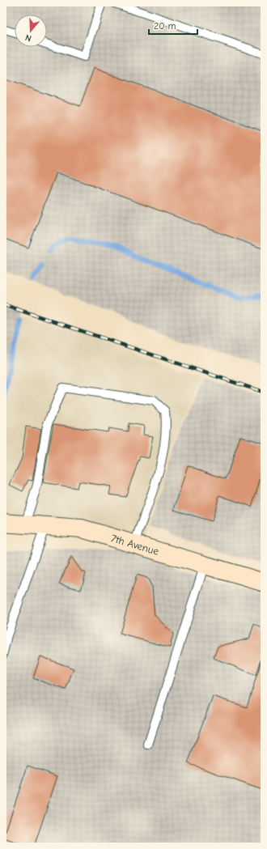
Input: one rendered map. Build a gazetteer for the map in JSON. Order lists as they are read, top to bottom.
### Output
{
  "streets": {
    "street": ["7th Avenue"]
  },
  "scale_bar": "20 m",
  "north": "bottom"
}
